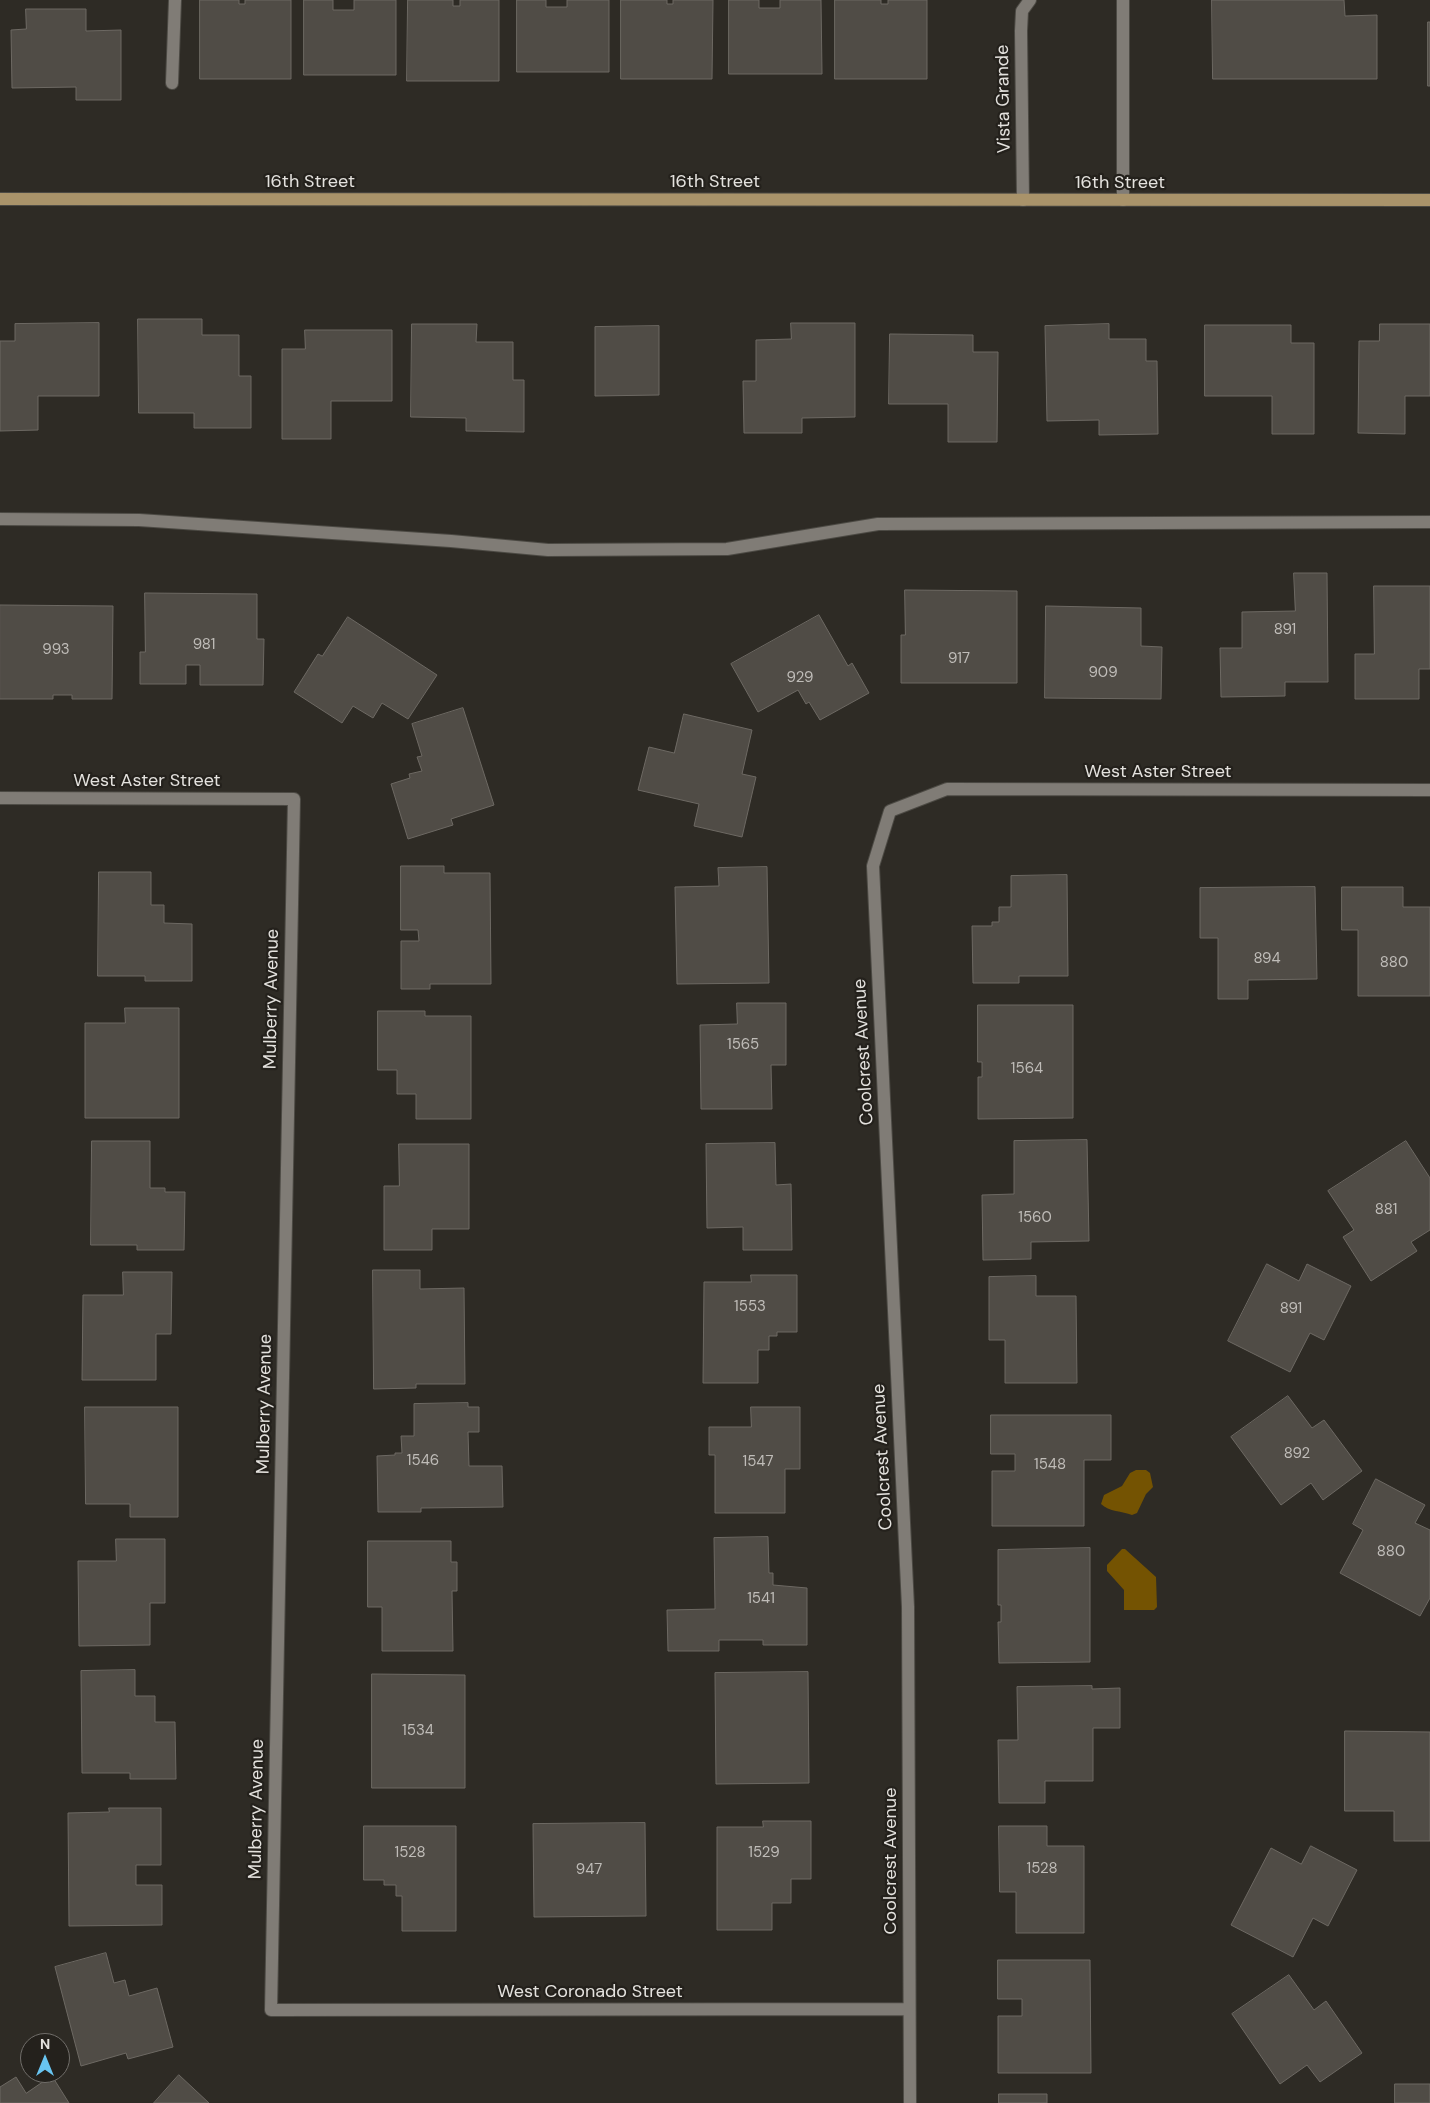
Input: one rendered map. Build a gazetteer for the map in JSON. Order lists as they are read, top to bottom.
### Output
{
  "streets": {
    "main road": ["16th Street"],
    "street": [
      "Vista Grande",
      "West Aster Street",
      "Mulberry Avenue",
      "Coolcrest Avenue",
      "West Coronado Street"
    ]
  },
  "crossings": [
    ["Vista Grande", "16th Street"],
    ["West Aster Street", "Mulberry Avenue"],
    ["West Aster Street", "Coolcrest Avenue"],
    ["Mulberry Avenue", "West Coronado Street"],
    ["Coolcrest Avenue", "West Coronado Street"]
  ],
  "house_numbers": [
    "891",
    "981",
    "993",
    "917",
    "909",
    "929",
    "894",
    "880",
    "1565",
    "1564",
    "881",
    "1560",
    "1553",
    "891",
    "892",
    "1546",
    "1547",
    "1548",
    "880",
    "1541",
    "1534",
    "1528",
    "1529",
    "1528",
    "947"
  ],
  "north": "top"
}
